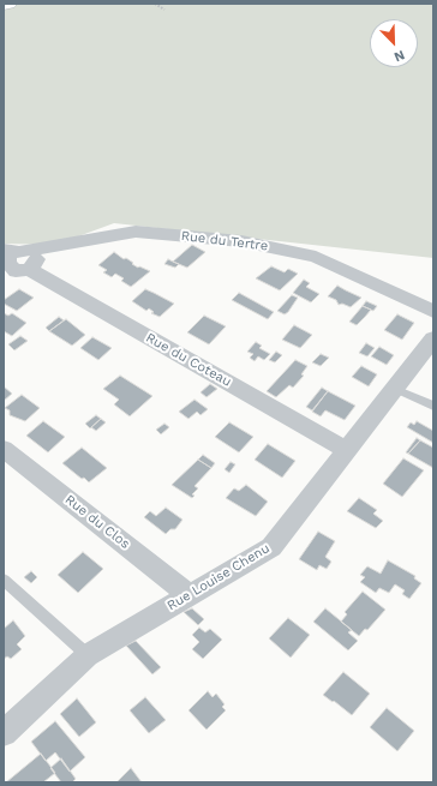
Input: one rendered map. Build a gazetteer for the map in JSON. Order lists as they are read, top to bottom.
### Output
{
  "streets": {
    "street": [
      "Rue du Tertre",
      "Rue du Coteau",
      "Rue du Clos",
      "Rue Louise Chenu"
    ]
  },
  "crossings": [
    ["Rue du Coteau", "Rue Louise Chenu"],
    ["Rue du Clos", "Rue Louise Chenu"]
  ],
  "north": "bottom right"
}
